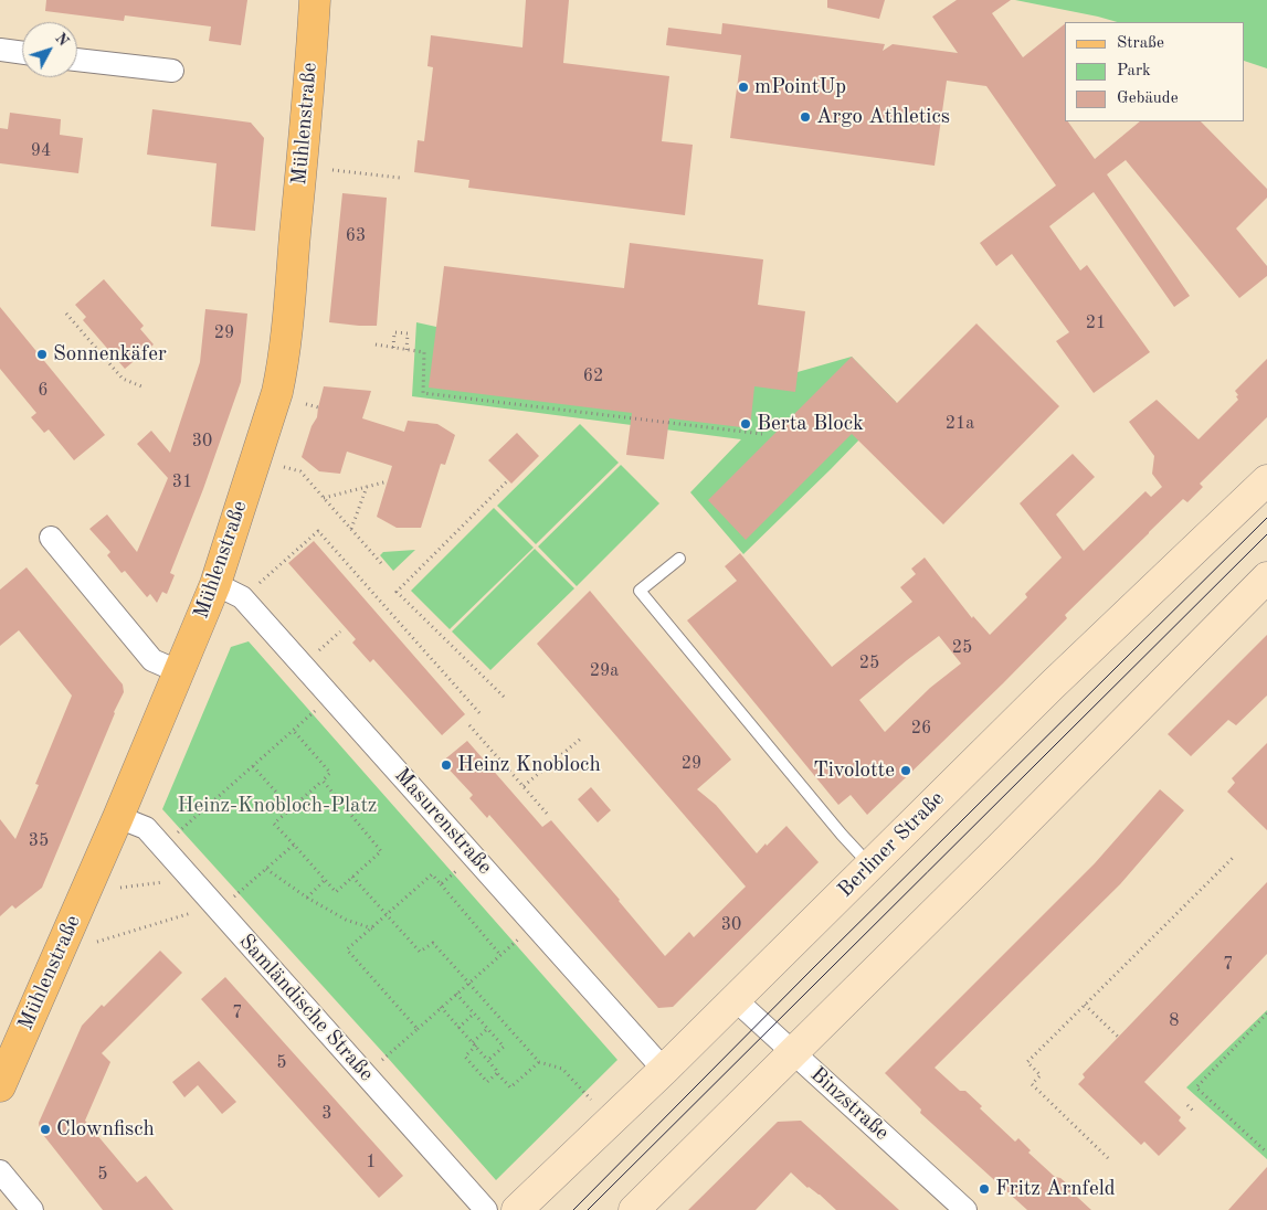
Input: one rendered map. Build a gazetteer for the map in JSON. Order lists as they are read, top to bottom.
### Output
{
  "streets": {
    "main road": ["Mühlenstraße", "Berliner Straße"],
    "street": ["Masurenstraße", "Samländische Straße", "Binzstraße"]
  },
  "crossings": [
    ["Mühlenstraße", "Masurenstraße"],
    ["Mühlenstraße", "Samländische Straße"],
    ["Masurenstraße", "Berliner Straße"],
    ["Berliner Straße", "Binzstraße"]
  ],
  "parks": ["Heinz-Knobloch-Platz"],
  "places": [
    "mPointUp",
    "Argo Athletics",
    "Sonnenkäfer",
    "Berta Block",
    "Heinz Knobloch",
    "Tivolotte",
    "Clownfisch",
    "Fritz Arnfeld"
  ],
  "house_numbers": [
    "94",
    "63",
    "21",
    "29",
    "62",
    "6",
    "21a",
    "30",
    "31",
    "25",
    "25",
    "29a",
    "26",
    "29",
    "35",
    "30",
    "7",
    "7",
    "8",
    "5",
    "3",
    "1",
    "5"
  ],
  "legend": ["Straße", "Park", "Gebäude"],
  "north": "top right"
}
